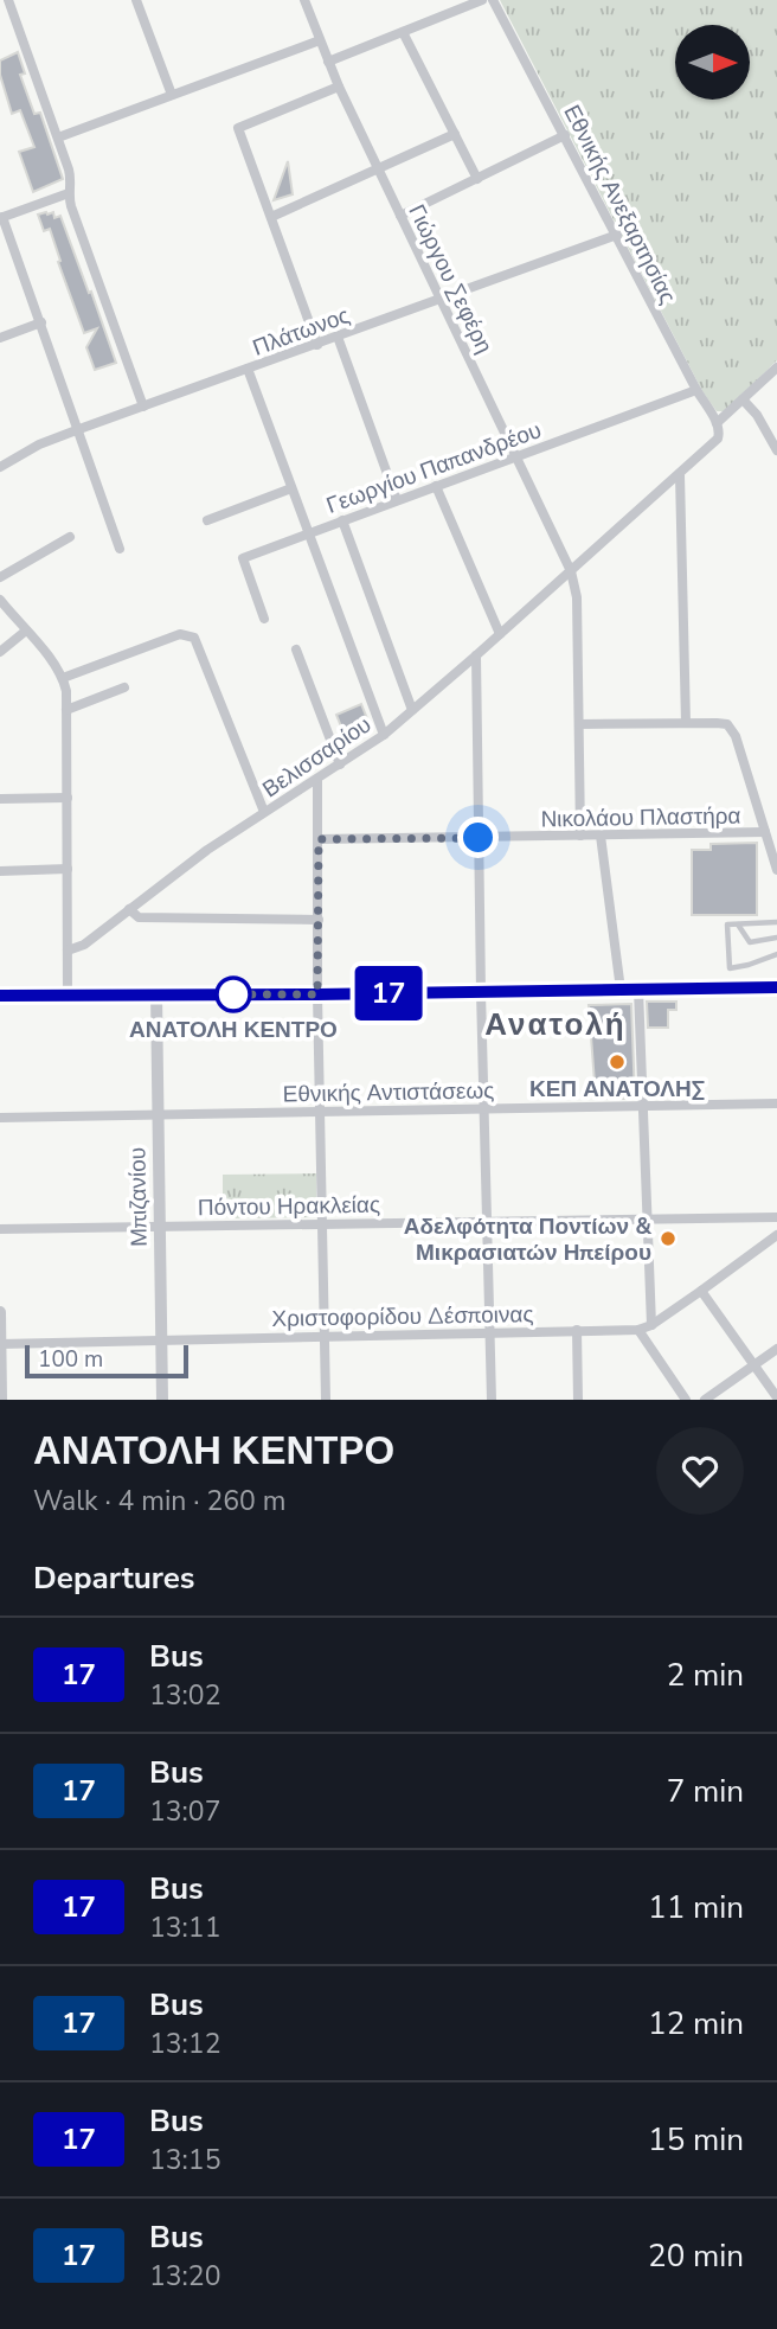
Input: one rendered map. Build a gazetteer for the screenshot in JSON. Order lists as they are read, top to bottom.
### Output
{
  "streets": {
    "street": [
      "Εθνικής Ανεξαρτησίας",
      "Γιώργου Σεφέρη",
      "Πλάτωνος",
      "Γεωργίου Παπανδρέου",
      "Βελισσαρίου",
      "Νικολάου Πλαστήρα",
      "Εθνικής Αντιστάσεως",
      "Μπιζανίου",
      "Πόντου Ηρακλείας",
      "Χριστοφορίδου Δέσποινας"
    ]
  },
  "crossings": [
    ["Εθνικής Ανεξαρτησίας", "Πλάτωνος"],
    ["Εθνικής Ανεξαρτησίας", "Γεωργίου Παπανδρέου"],
    ["Εθνικής Ανεξαρτησίας", "Βελισσαρίου"],
    ["Γιώργου Σεφέρη", "Πλάτωνος"],
    ["Γιώργου Σεφέρη", "Γεωργίου Παπανδρέου"],
    ["Γιώργου Σεφέρη", "Βελισσαρίου"],
    ["Γιώργου Σεφέρη", "Νικολάου Πλαστήρα"],
    ["Εθνικής Αντιστάσεως", "Μπιζανίου"],
    ["Μπιζανίου", "Πόντου Ηρακλείας"],
    ["Μπιζανίου", "Χριστοφορίδου Δέσποινας"]
  ],
  "districts": ["Ανατολή"],
  "places": ["ΑΝΑΤΟΛΗ ΚΕΝΤΡΟ", "ΚΕΠ ΑΝΑΤΟΛΗΣ", "Αδελφότητα Ποντίων & Μικρασιατών Ηπείρου"],
  "lines": ["bus line 17"],
  "scale_bar": "100 m",
  "north": "right",
  "page": {
    "on_map": "17",
    "scale": "100 m",
    "heading": [
      ["ΑΝΑΤΟΛΗ ΚΕΝΤΡΟ", "Walk · 4 min · 260 m"],
      "Departures"
    ],
    "list": [
      {
        "mark": "17",
        "name": "Bus",
        "note": "13:02",
        "value": "2 min"
      },
      {
        "mark": "17",
        "name": "Bus",
        "note": "13:07",
        "value": "7 min"
      },
      {
        "mark": "17",
        "name": "Bus",
        "note": "13:11",
        "value": "11 min"
      },
      {
        "mark": "17",
        "name": "Bus",
        "note": "13:12",
        "value": "12 min"
      },
      {
        "mark": "17",
        "name": "Bus",
        "note": "13:15",
        "value": "15 min"
      },
      {
        "mark": "17",
        "name": "Bus",
        "note": "13:20",
        "value": "20 min"
      }
    ]
  }
}
